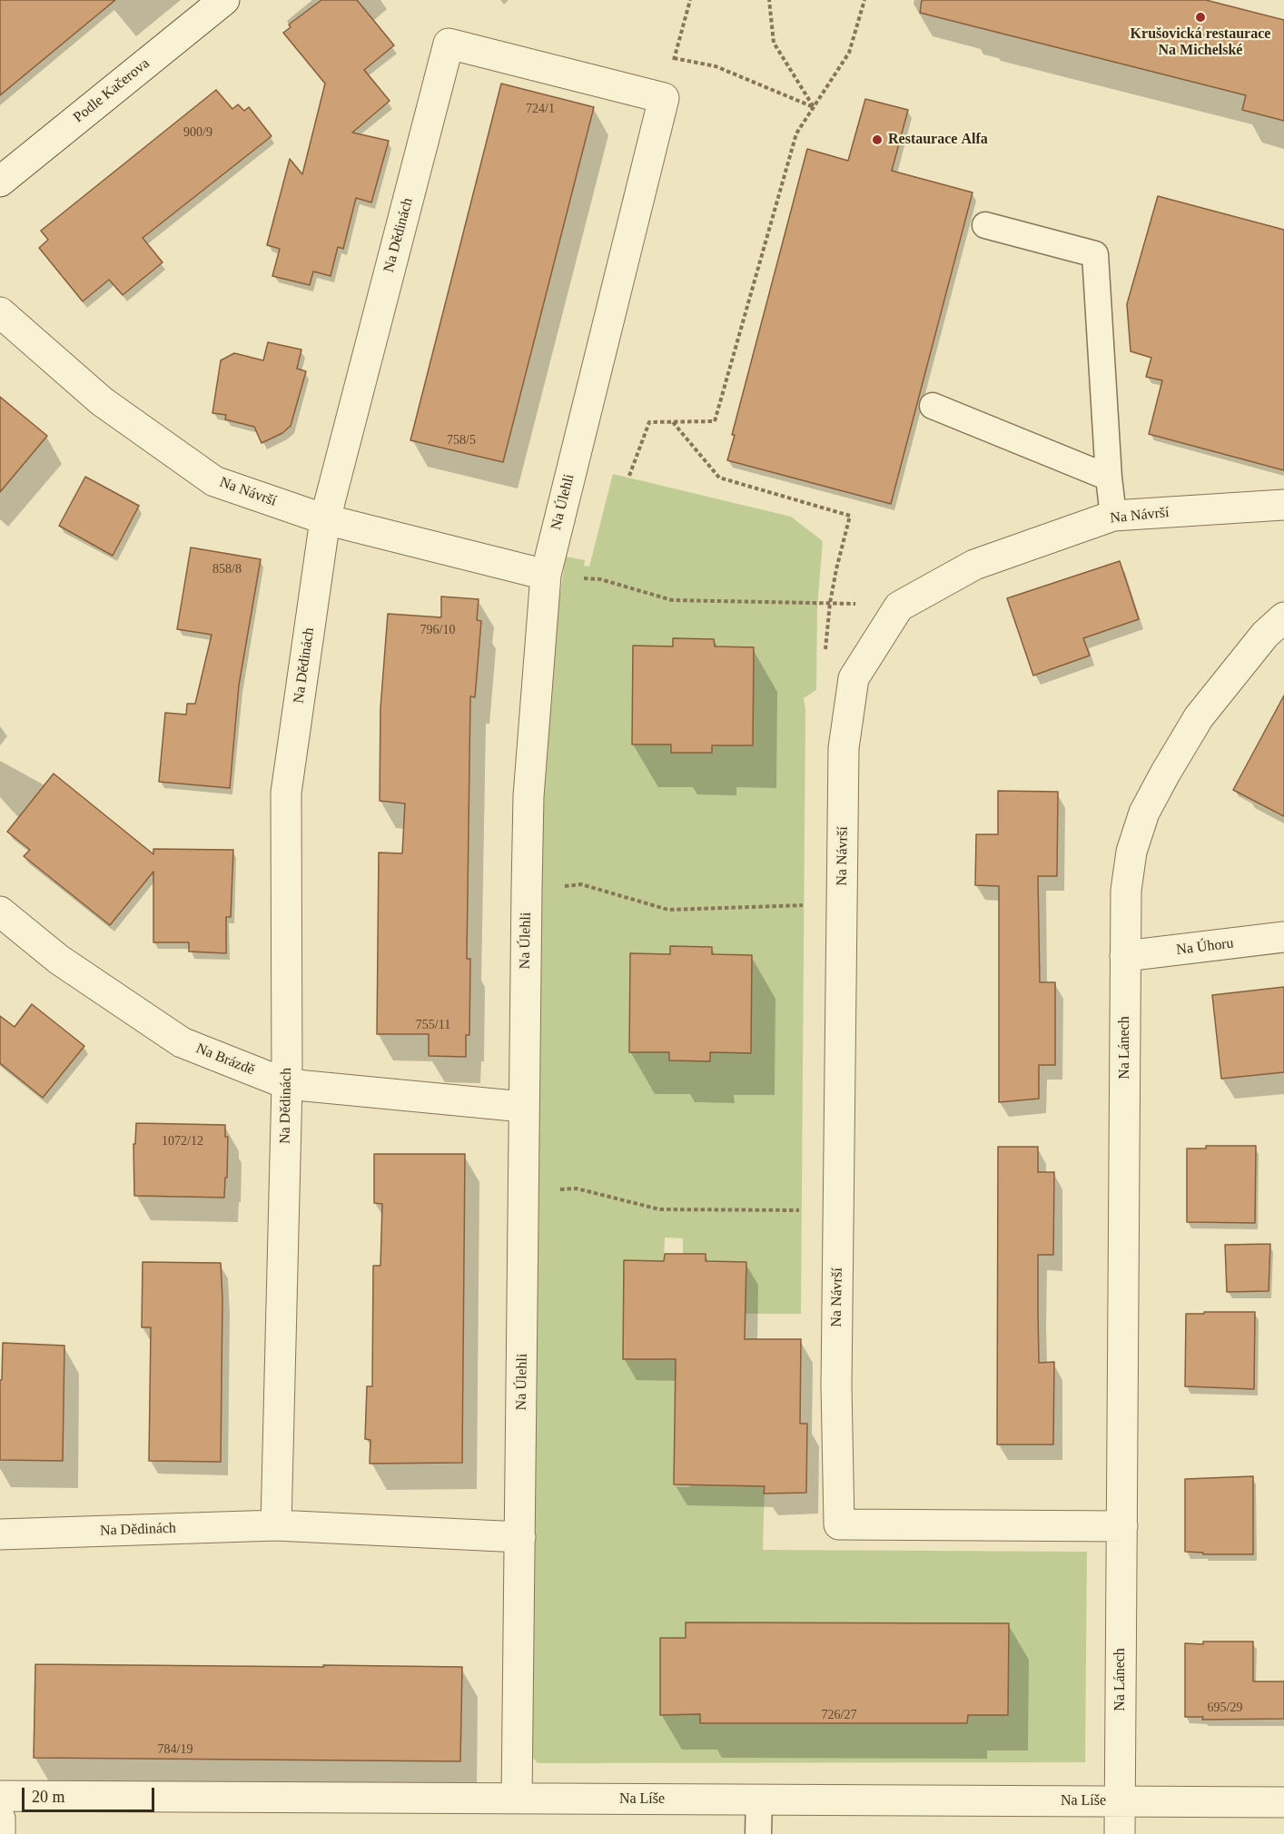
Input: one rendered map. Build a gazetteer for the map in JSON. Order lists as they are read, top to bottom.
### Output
{
  "streets": {
    "street": [
      "Podle Kačerova",
      "Na Dědinách",
      "Na Návrší",
      "Na Úlehli",
      "Na Úhoru",
      "Na Lánech",
      "Na Brázdě",
      "Na Líše"
    ]
  },
  "crossings": [
    ["Na Dědinách", "Na Návrší"],
    ["Na Dědinách", "Na Úlehli"],
    ["Na Dědinách", "Na Brázdě"],
    ["Na Návrší", "Na Úlehli"],
    ["Na Návrší", "Na Lánech"],
    ["Na Úlehli", "Na Brázdě"],
    ["Na Úlehli", "Na Líše"],
    ["Na Úhoru", "Na Lánech"],
    ["Na Lánech", "Na Líše"]
  ],
  "places": ["Krušovická restaurace Na Michelské", "Restaurace Alfa"],
  "house_numbers": [
    "724/1",
    "900/9",
    "758/5",
    "858/8",
    "796/10",
    "755/11",
    "1072/12",
    "695/29",
    "726/27",
    "784/19"
  ],
  "scale_bar": "20 m"
}
